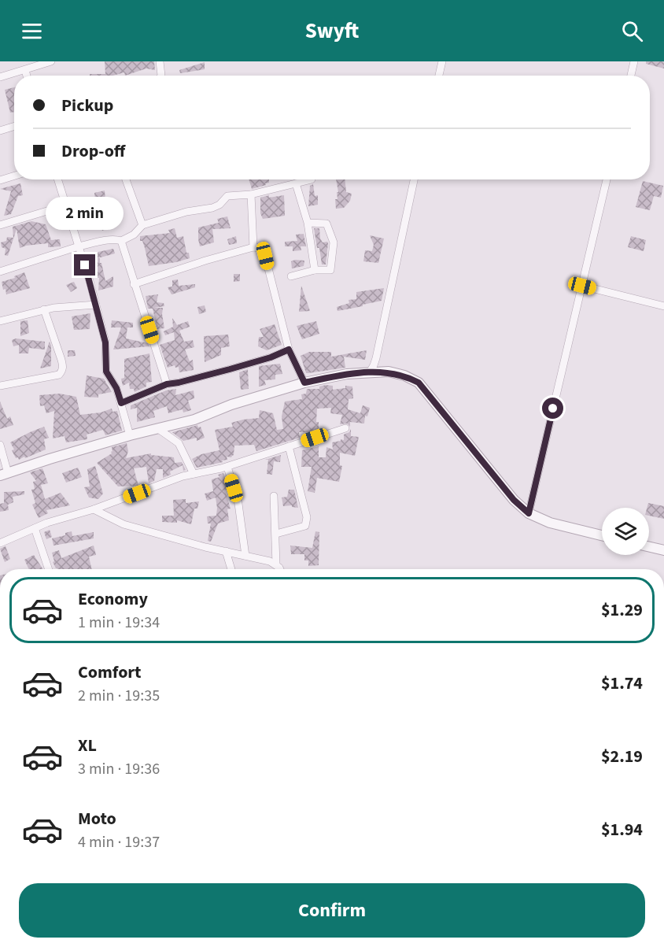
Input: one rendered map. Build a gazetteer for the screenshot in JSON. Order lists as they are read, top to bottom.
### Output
{
  "page": {
    "header": "Swyft",
    "banner": ["Pickup", "Drop-off"],
    "bubble": "2 min",
    "list": [
      {
        "name": "Economy",
        "note": "1 min · 19:34",
        "value": "$1.29"
      },
      {
        "name": "Comfort",
        "note": "2 min · 19:35",
        "value": "$1.74"
      },
      {
        "name": "XL",
        "note": "3 min · 19:36",
        "value": "$2.19"
      },
      {
        "name": "Moto",
        "note": "4 min · 19:37",
        "value": "$1.94"
      }
    ],
    "buttons": "Confirm"
  }
}
